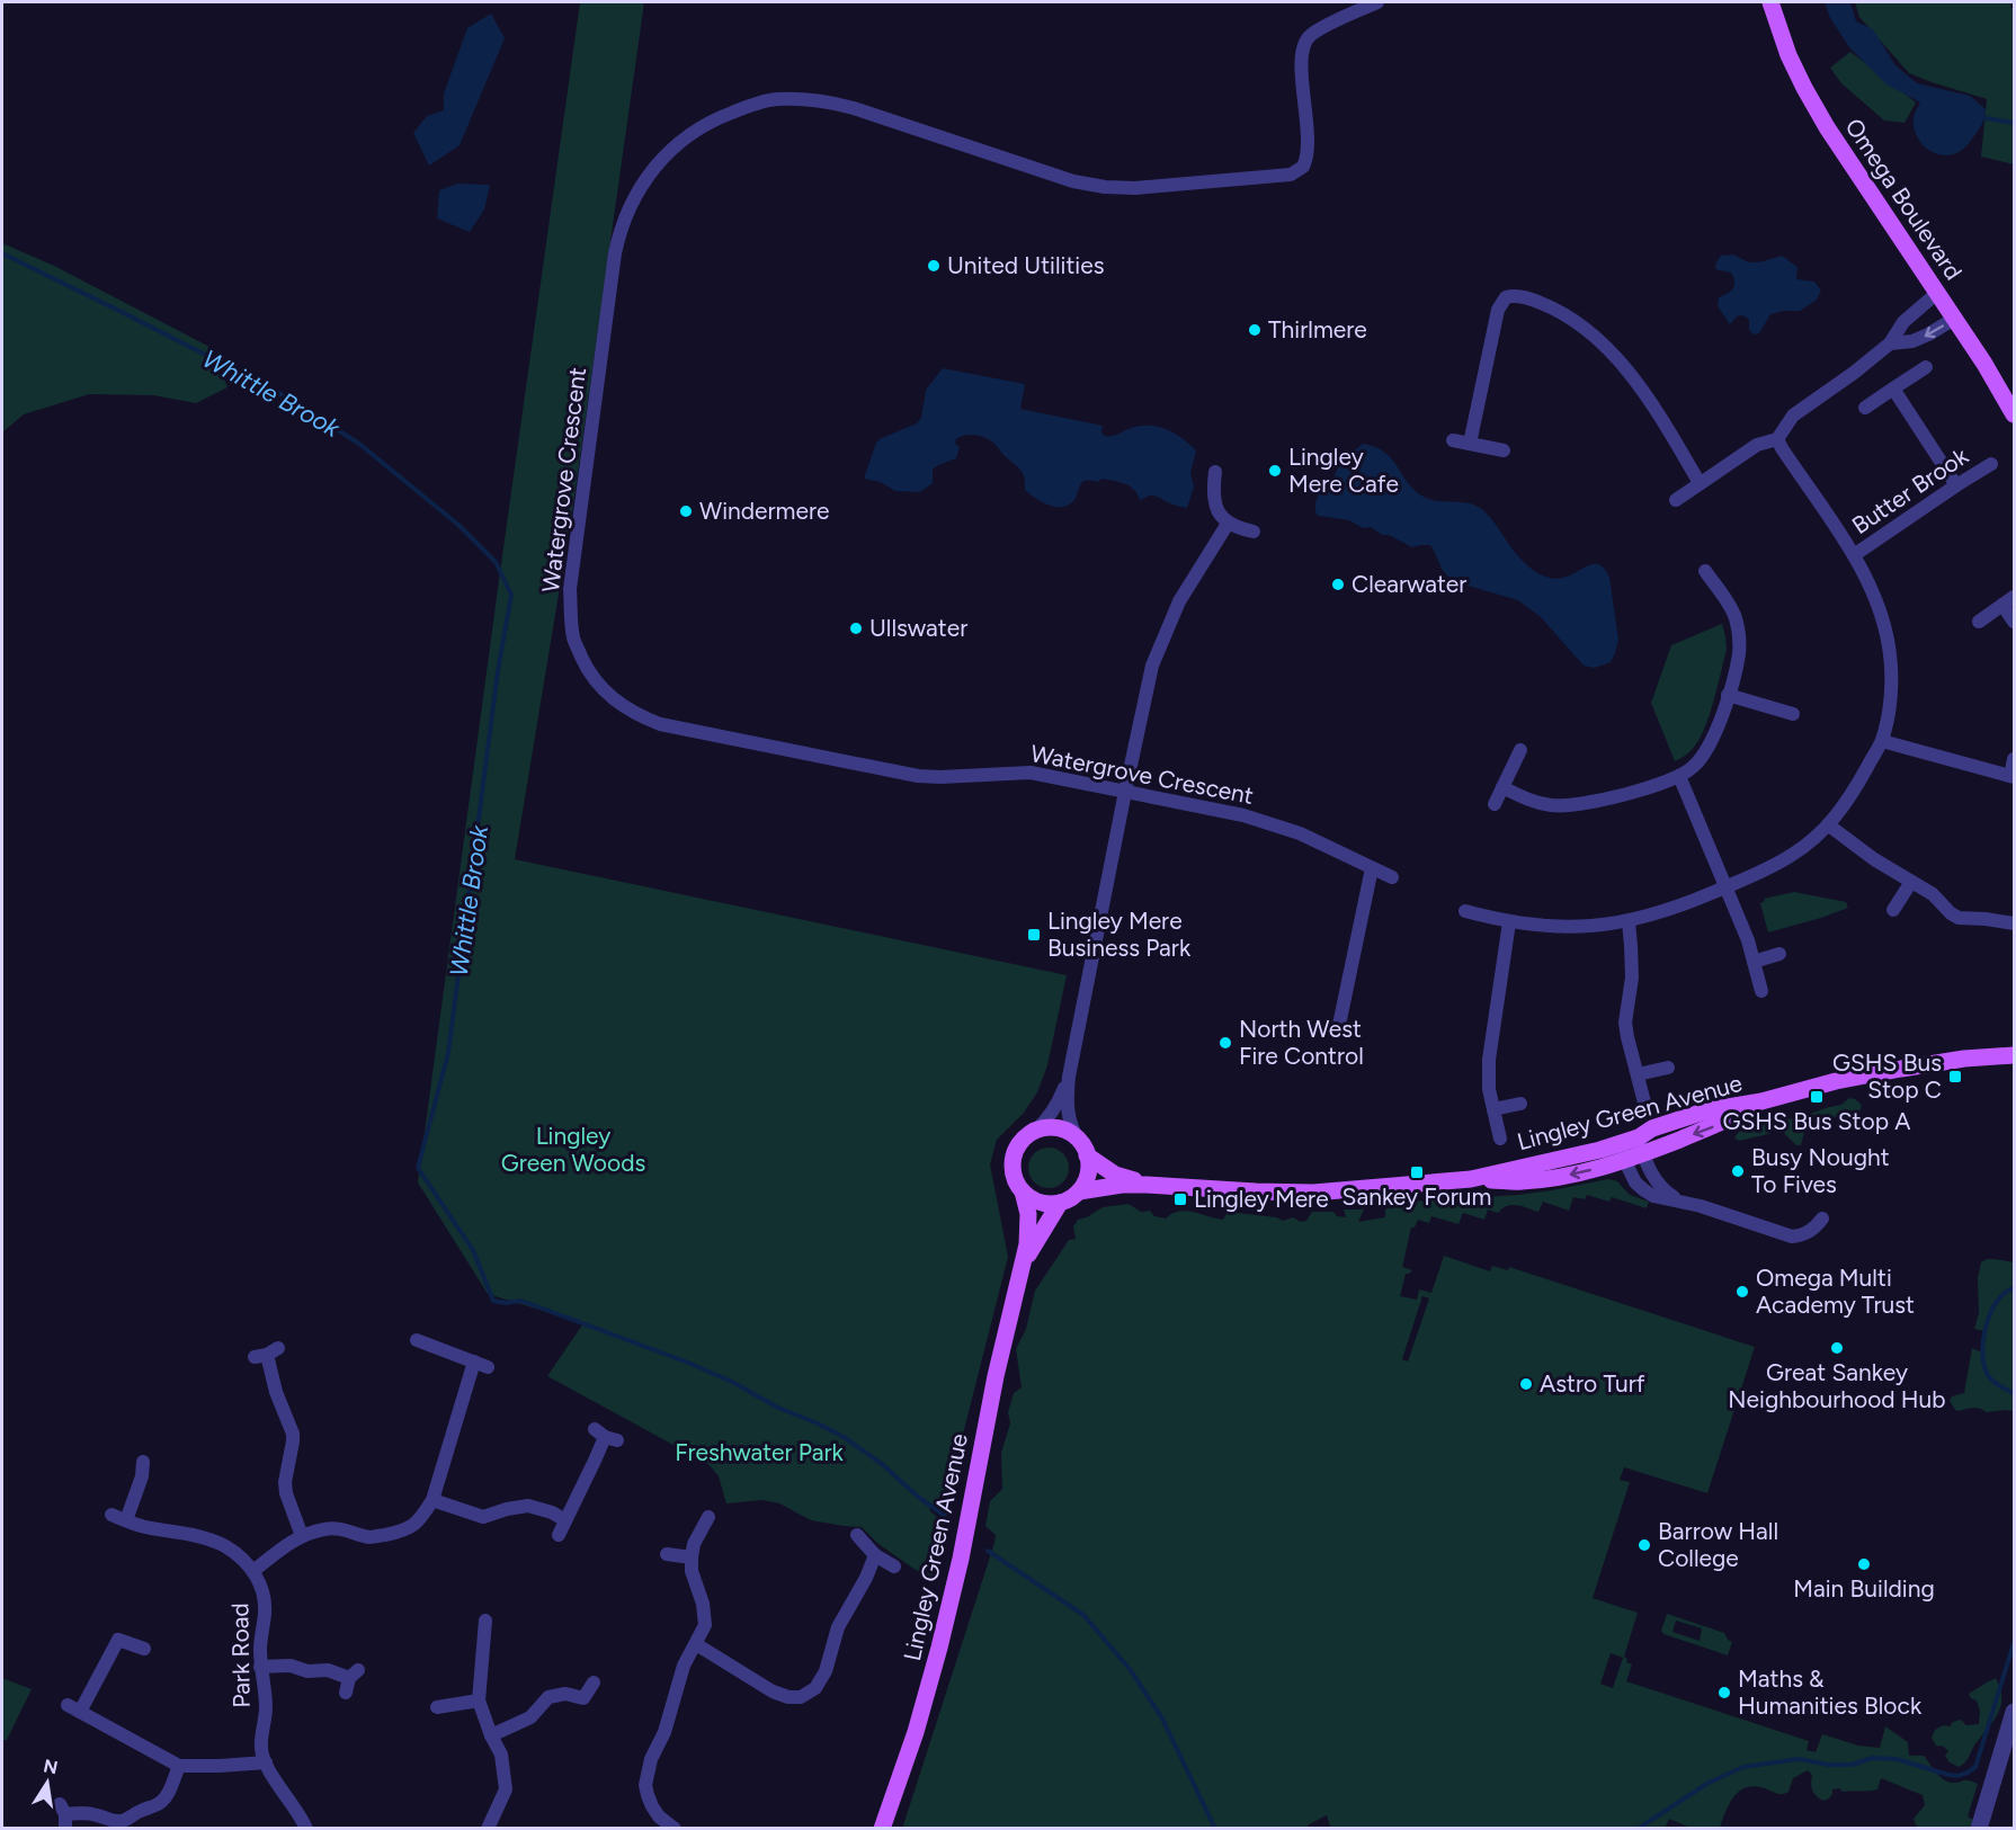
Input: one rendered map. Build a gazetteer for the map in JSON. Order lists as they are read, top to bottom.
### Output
{
  "streets": {
    "main road": ["Omega Boulevard", "Lingley Green Avenue"],
    "street": ["Watergrove Crescent", "Butter Brook", "Park Road"]
  },
  "water": ["Whittle Brook"],
  "parks": ["Lingley Green Woods", "Freshwater Park"],
  "places": {
    "other": [
      "United Utilities",
      "Thirlmere",
      "Lingley Mere Cafe",
      "Windermere",
      "Clearwater",
      "Ullswater",
      "North West Fire Control",
      "Busy Nought To Fives",
      "Omega Multi Academy Trust",
      "Great Sankey Neighbourhood Hub",
      "Astro Turf",
      "Barrow Hall College",
      "Main Building",
      "Maths & Humanities Block"
    ],
    "transit": [
      "Lingley Mere Business Park",
      "GSHS Bus Stop C",
      "GSHS Bus Stop A",
      "Sankey Forum",
      "Lingley Mere"
    ]
  },
  "north": "top"
}
